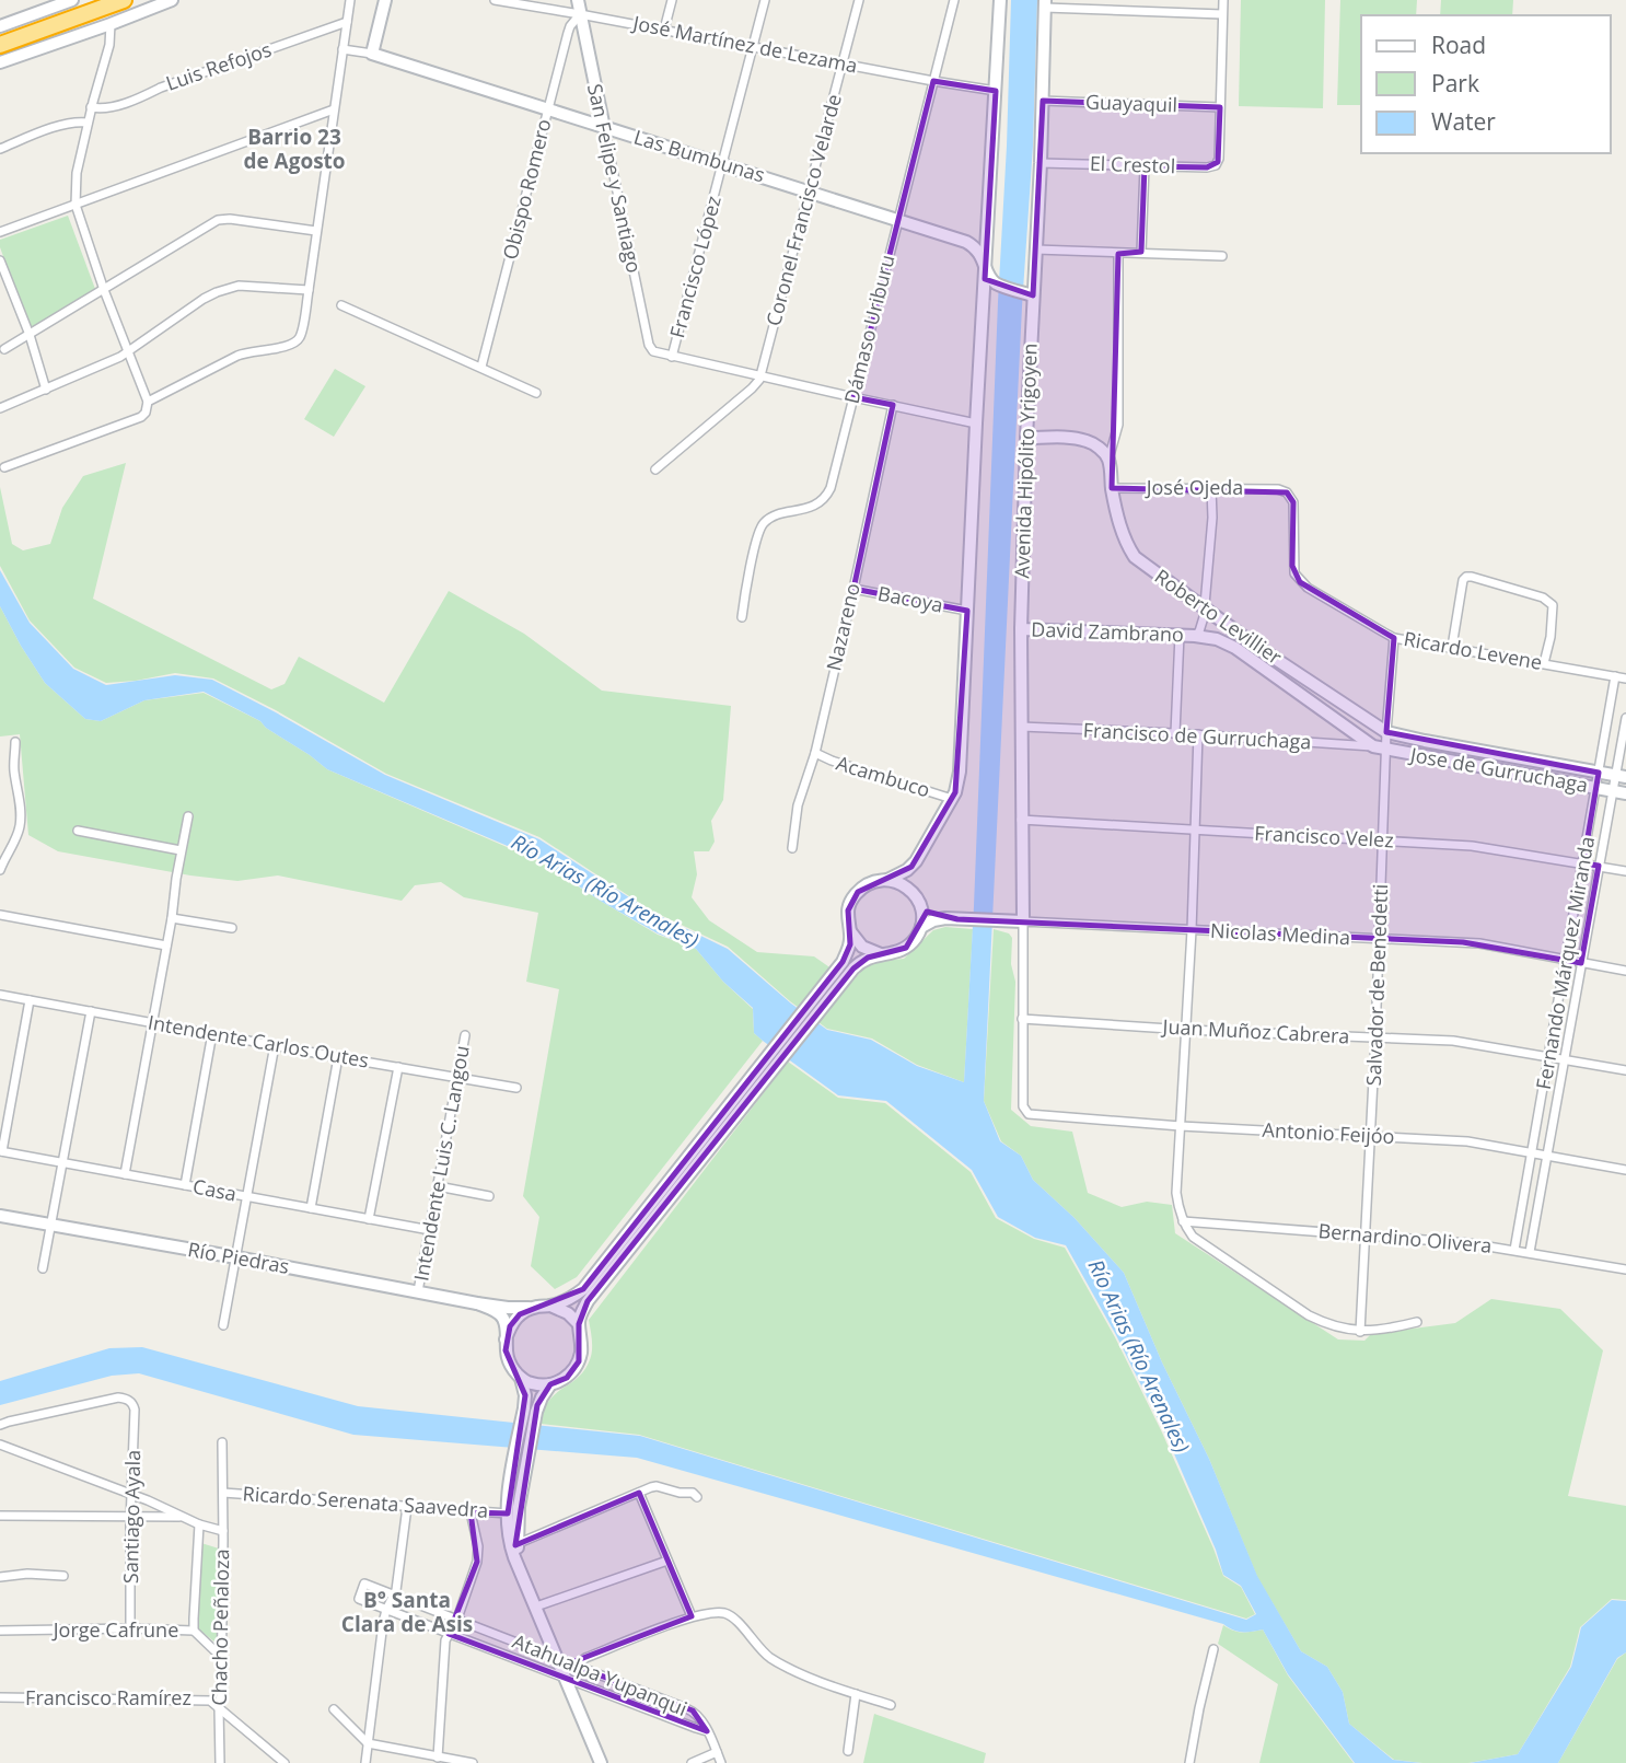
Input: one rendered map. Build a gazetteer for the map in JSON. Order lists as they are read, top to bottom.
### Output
{
  "streets": {
    "main road": [
      "Las Bumbunas",
      "San Felipe y Santiago",
      "Avenida Hipólito Yrigoyen",
      "Roberto Levillier",
      "David Zambrano",
      "Jose de Gurruchaga",
      "Río Piedras"
    ],
    "street": [
      "José Martínez de Lezama",
      "Luis Refojos",
      "Guayaquil",
      "El Crestol",
      "Obispo Romero",
      "Coronel Francisco Velarde",
      "Francisco López",
      "Dámaso Uriburu",
      "José Ojeda",
      "Bacoya",
      "Nazareno",
      "Ricardo Levene",
      "Francisco de Gurruchaga",
      "Acambuco",
      "Francisco Velez",
      "Nicolas Medina",
      "Fernando Márquez Miranda",
      "Salvador de Benedetti",
      "Juan Muñoz Cabrera",
      "Intendente Carlos Outes",
      "Antonio Feijóo",
      "Intendente Luis C. Langou",
      "Casa",
      "Bernardino Olivera",
      "Ricardo Serenata Saavedra",
      "Santiago Ayala",
      "Chacho Peñaloza",
      "Jorge Cafrune",
      "Atahualpa Yupanqui",
      "Francisco Ramírez"
    ]
  },
  "crossings": [
    ["José Martínez de Lezama", "San Felipe y Santiago"],
    ["José Martínez de Lezama", "Obispo Romero"],
    ["José Martínez de Lezama", "Coronel Francisco Velarde"],
    ["José Martínez de Lezama", "Francisco López"],
    ["José Martínez de Lezama", "Dámaso Uriburu"],
    ["Guayaquil", "El Crestol"],
    ["Guayaquil", "Avenida Hipólito Yrigoyen"],
    ["Las Bumbunas", "San Felipe y Santiago"],
    ["Las Bumbunas", "Obispo Romero"],
    ["Las Bumbunas", "Coronel Francisco Velarde"],
    ["Las Bumbunas", "Francisco López"],
    ["Las Bumbunas", "Dámaso Uriburu"],
    ["El Crestol", "Avenida Hipólito Yrigoyen"],
    ["San Felipe y Santiago", "Obispo Romero"],
    ["San Felipe y Santiago", "Francisco López"],
    ["Avenida Hipólito Yrigoyen", "David Zambrano"],
    ["Avenida Hipólito Yrigoyen", "Francisco de Gurruchaga"],
    ["Avenida Hipólito Yrigoyen", "Francisco Velez"],
    ["Avenida Hipólito Yrigoyen", "Nicolas Medina"],
    ["José Ojeda", "Roberto Levillier"],
    ["José Ojeda", "Ricardo Levene"],
    ["Bacoya", "Nazareno"],
    ["Roberto Levillier", "David Zambrano"],
    ["Roberto Levillier", "Francisco de Gurruchaga"],
    ["Roberto Levillier", "Jose de Gurruchaga"],
    ["Roberto Levillier", "Salvador de Benedetti"],
    ["Nazareno", "Acambuco"],
    ["Ricardo Levene", "Fernando Márquez Miranda"],
    ["Ricardo Levene", "Salvador de Benedetti"],
    ["Francisco de Gurruchaga", "Jose de Gurruchaga"],
    ["Jose de Gurruchaga", "Fernando Márquez Miranda"],
    ["Jose de Gurruchaga", "Salvador de Benedetti"],
    ["Francisco Velez", "Fernando Márquez Miranda"],
    ["Francisco Velez", "Salvador de Benedetti"],
    ["Nicolas Medina", "Fernando Márquez Miranda"],
    ["Nicolas Medina", "Salvador de Benedetti"],
    ["Fernando Márquez Miranda", "Juan Muñoz Cabrera"],
    ["Fernando Márquez Miranda", "Antonio Feijóo"],
    ["Fernando Márquez Miranda", "Bernardino Olivera"],
    ["Salvador de Benedetti", "Juan Muñoz Cabrera"],
    ["Salvador de Benedetti", "Antonio Feijóo"],
    ["Salvador de Benedetti", "Bernardino Olivera"],
    ["Juan Muñoz Cabrera", "Antonio Feijóo"],
    ["Intendente Carlos Outes", "Intendente Luis C. Langou"],
    ["Intendente Luis C. Langou", "Casa"],
    ["Intendente Luis C. Langou", "Río Piedras"],
    ["Ricardo Serenata Saavedra", "Chacho Peñaloza"],
    ["Santiago Ayala", "Jorge Cafrune"],
    ["Chacho Peñaloza", "Jorge Cafrune"],
    ["Chacho Peñaloza", "Francisco Ramírez"]
  ],
  "districts": ["Barrio 23 de Agosto", "B° Santa Clara de Asis"],
  "water": ["Río Arias (Río Arenales)"],
  "legend": ["Road", "Park", "Water"]
}
